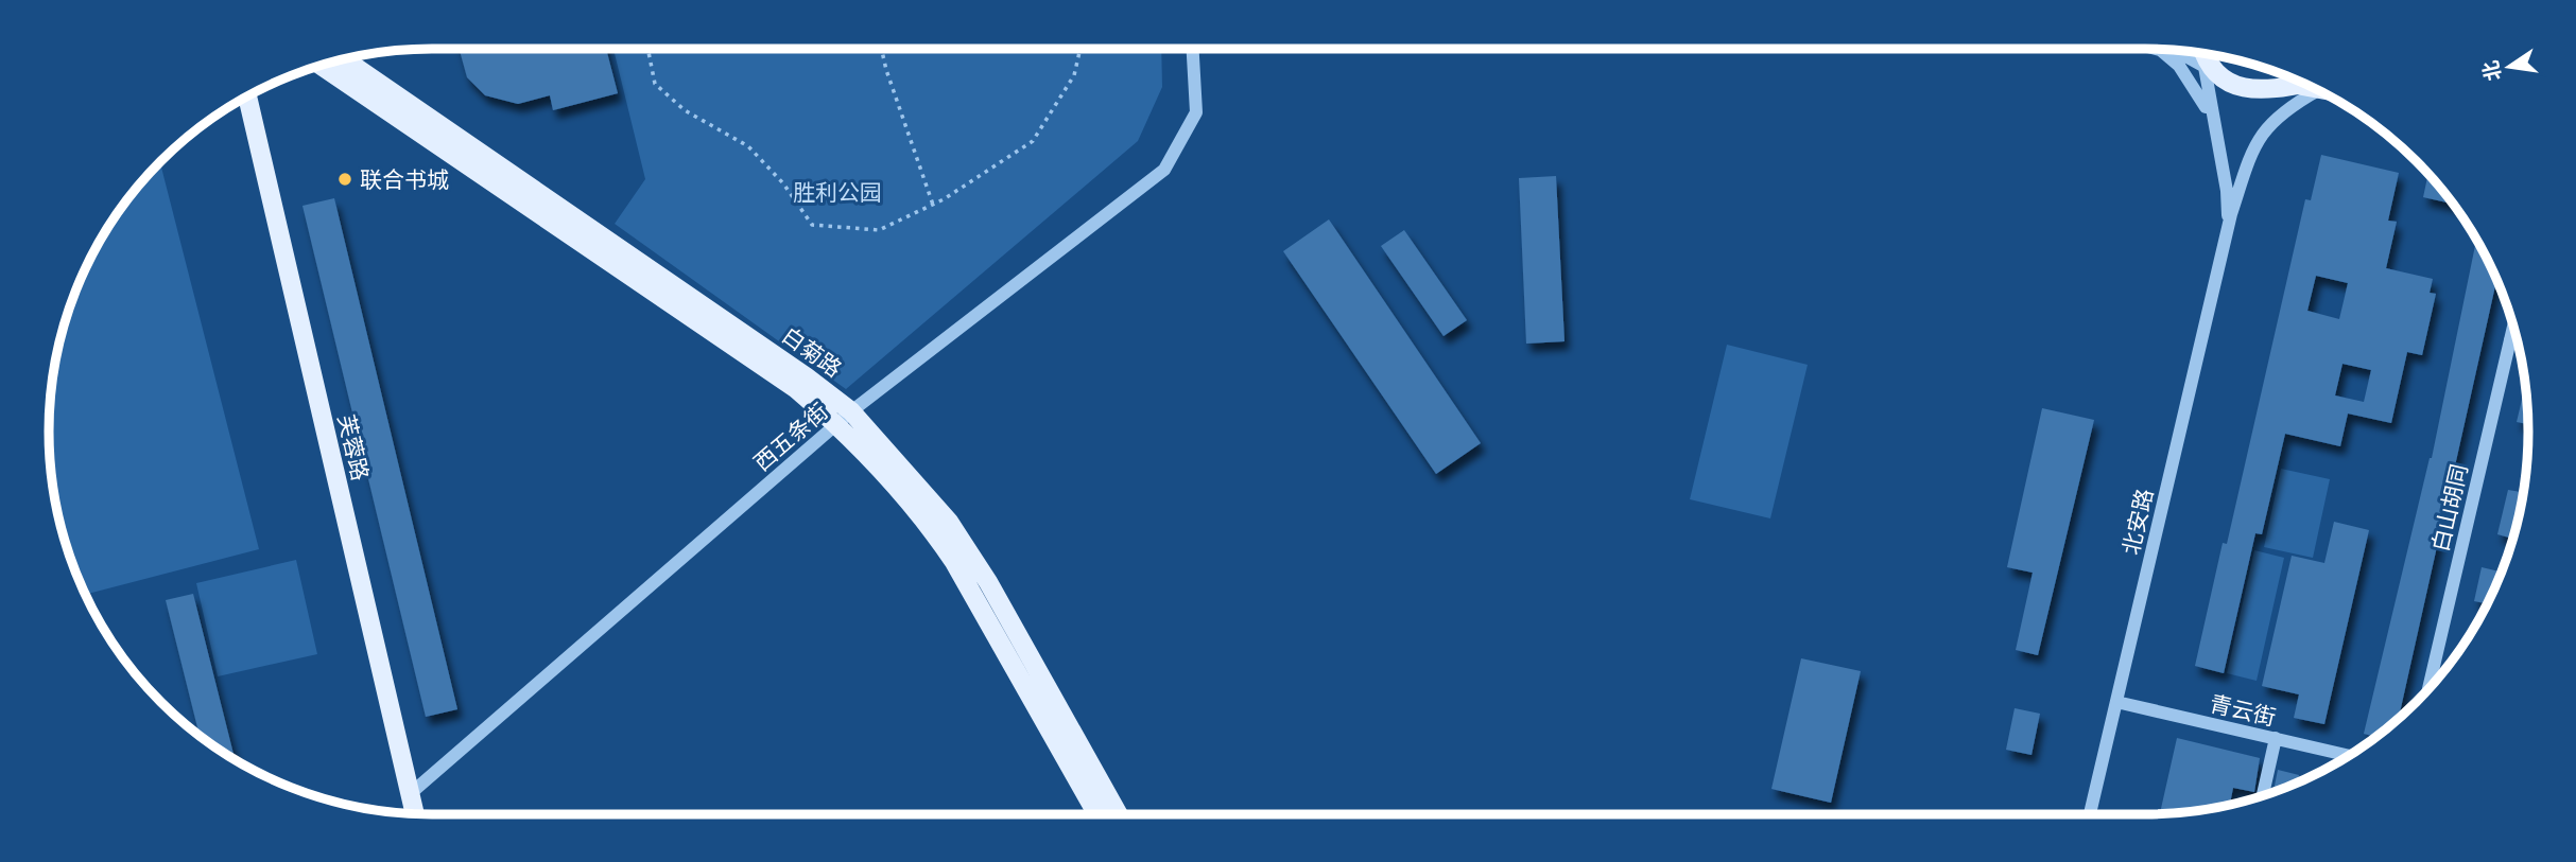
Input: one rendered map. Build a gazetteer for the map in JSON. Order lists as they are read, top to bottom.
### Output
{
  "streets": {
    "main road": ["白菊路", "芙蓉路"],
    "street": [
      "西五条街",
      "白山胡同",
      "北安路",
      "青云街"
    ]
  },
  "crossings": [
    ["白菊路", "西五条街"],
    ["西五条街", "芙蓉路"],
    ["北安路", "青云街"]
  ],
  "parks": ["胜利公园"],
  "places": ["联合书城"],
  "north": "left"
}
